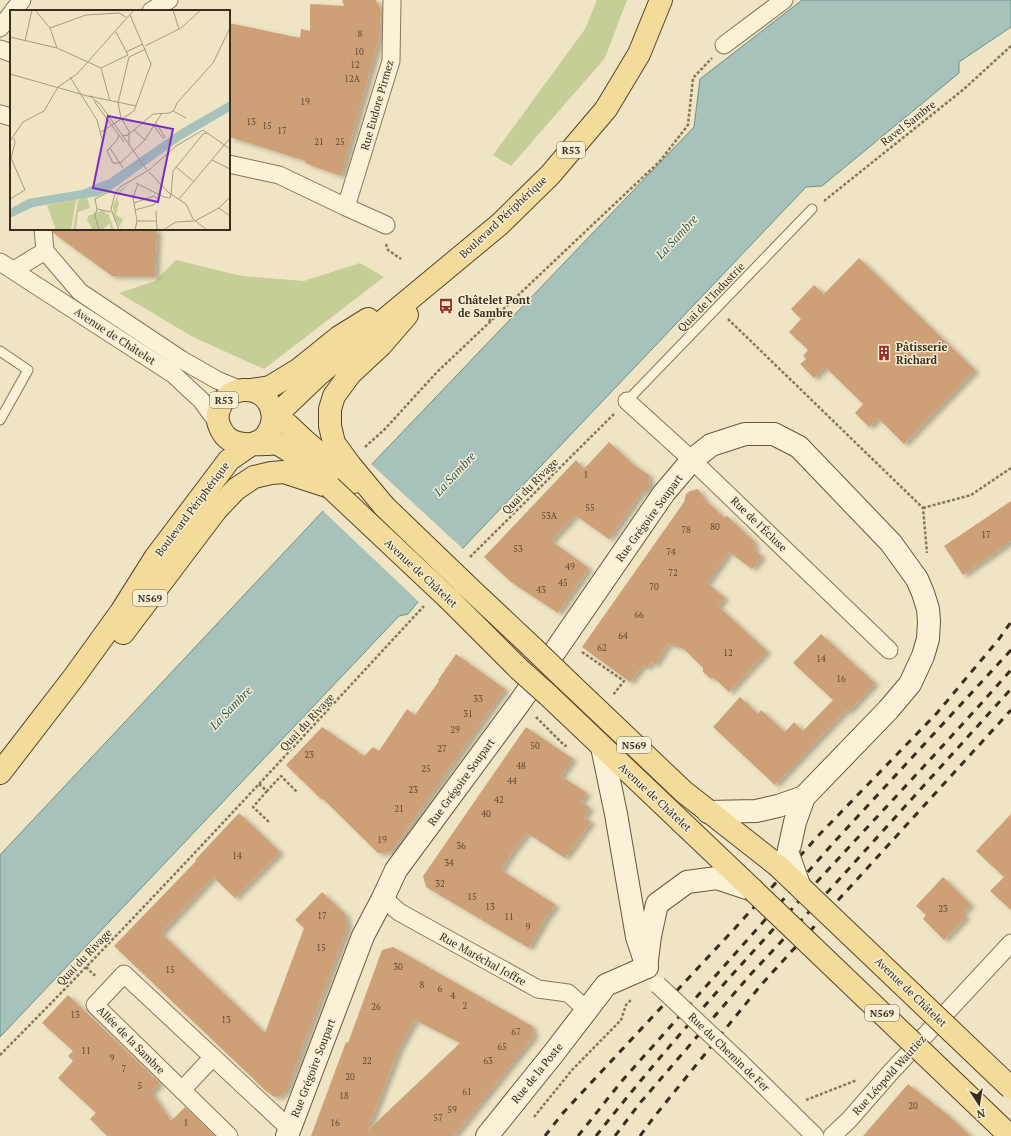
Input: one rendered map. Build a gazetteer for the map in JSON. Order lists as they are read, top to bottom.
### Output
{
  "streets": {
    "main road": [
      "R53",
      "Boulevard Périphérique",
      "Avenue de Châtelet",
      "N569"
    ],
    "street": [
      "Rue Eudore Pirmez",
      "Rue Grégoire Soupart",
      "Rue de l'Écluse",
      "Rue Maréchal Joffre",
      "Allée de la Sambre",
      "Rue du Chemin de Fer",
      "Rue de la Poste",
      "Rue Léopold Wautiez"
    ],
    "lane": ["Quai de l'Industrie"],
    "path": ["Ravel Sambre", "Quai du Rivage"]
  },
  "crossings": [
    ["Ravel Sambre", "Quai de l'Industrie"],
    ["R53", "Boulevard Périphérique"],
    ["R53", "Avenue de Châtelet"],
    ["Boulevard Périphérique", "Avenue de Châtelet"],
    ["Boulevard Périphérique", "N569"],
    ["Quai de l'Industrie", "Quai du Rivage"],
    ["Quai de l'Industrie", "Rue de l'Écluse"],
    ["Avenue de Châtelet", "N569"],
    ["Quai du Rivage", "Rue de l'Écluse"],
    ["Rue Grégoire Soupart", "Rue de l'Écluse"],
    ["Rue Grégoire Soupart", "Rue Maréchal Joffre"],
    ["Rue Grégoire Soupart", "Allée de la Sambre"],
    ["Rue Maréchal Joffre", "Rue de la Poste"],
    ["Rue du Chemin de Fer", "Rue de la Poste"]
  ],
  "water": ["La Sambre"],
  "places": {
    "bus stop": ["Châtelet Pont de Sambre"],
    "building": ["Pâtisserie Richard"]
  },
  "house_numbers": [
    "8",
    "10",
    "12",
    "12A",
    "19",
    "13",
    "15",
    "17",
    "21",
    "25",
    "1",
    "55",
    "53A",
    "80",
    "78",
    "17",
    "53",
    "74",
    "49",
    "72",
    "45",
    "70",
    "43",
    "66",
    "64",
    "62",
    "12",
    "14",
    "16",
    "33",
    "31",
    "29",
    "50",
    "27",
    "23",
    "48",
    "25",
    "44",
    "23",
    "42",
    "21",
    "40",
    "19",
    "36",
    "14",
    "34",
    "32",
    "15",
    "13",
    "23",
    "17",
    "11",
    "9",
    "15",
    "30",
    "15",
    "8",
    "6",
    "4",
    "2",
    "26",
    "13",
    "13",
    "67",
    "65",
    "11",
    "9",
    "22",
    "63",
    "7",
    "20",
    "5",
    "61",
    "18",
    "20",
    "59",
    "57",
    "1",
    "16"
  ],
  "north": "bottom"
}
